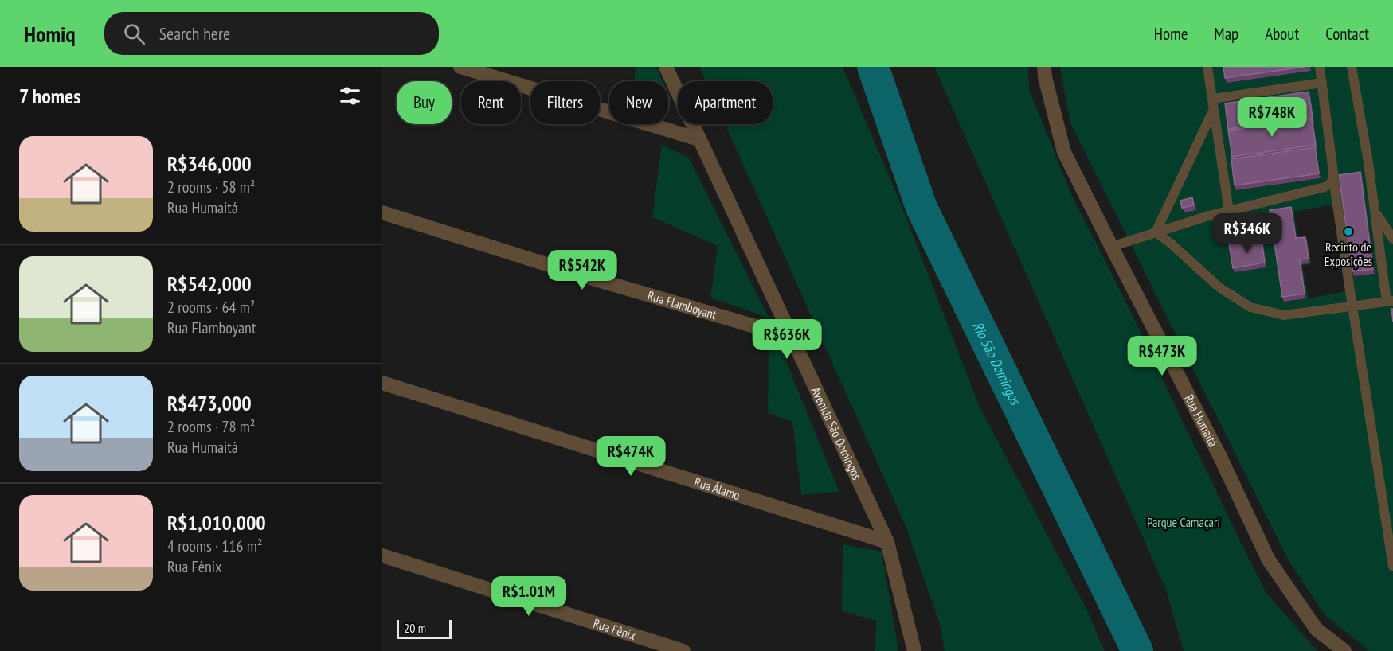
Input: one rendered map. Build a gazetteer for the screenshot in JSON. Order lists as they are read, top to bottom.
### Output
{
  "streets": {
    "street": [
      "Rua Flamboyant",
      "Rua Humaitá",
      "Avenida São Domingos",
      "Rua Álamo",
      "Rua Fênix"
    ]
  },
  "crossings": [
    ["Rua Flamboyant", "Avenida São Domingos"],
    ["Avenida São Domingos", "Rua Álamo"]
  ],
  "water": ["Rio São Domingos"],
  "parks": ["Parque Camaçarí"],
  "places": ["Recinto de Exposições"],
  "scale_bar": "20 m",
  "page": {
    "header": "Homiq",
    "search": "Search here",
    "nav": [
      "Home",
      "Map",
      "About",
      "Contact"
    ],
    "heading": "7 homes",
    "chip": [
      "Buy",
      "Rent",
      "Filters",
      "New",
      "Apartment"
    ],
    "price": [
      "R$748K",
      "R$346K",
      "R$542K",
      "R$636K",
      "R$473K",
      "R$474K",
      "R$1.01M"
    ],
    "list": [
      {
        "name": "R$346,000",
        "note": "2 rooms · 58 m² · Rua Humaitá"
      },
      {
        "name": "R$542,000",
        "note": "2 rooms · 64 m² · Rua Flamboyant"
      },
      {
        "name": "R$473,000",
        "note": "2 rooms · 78 m² · Rua Humaitá"
      },
      {
        "name": "R$1,010,000",
        "note": "4 rooms · 116 m² · Rua Fênix"
      }
    ],
    "scale": "20 m"
  }
}
